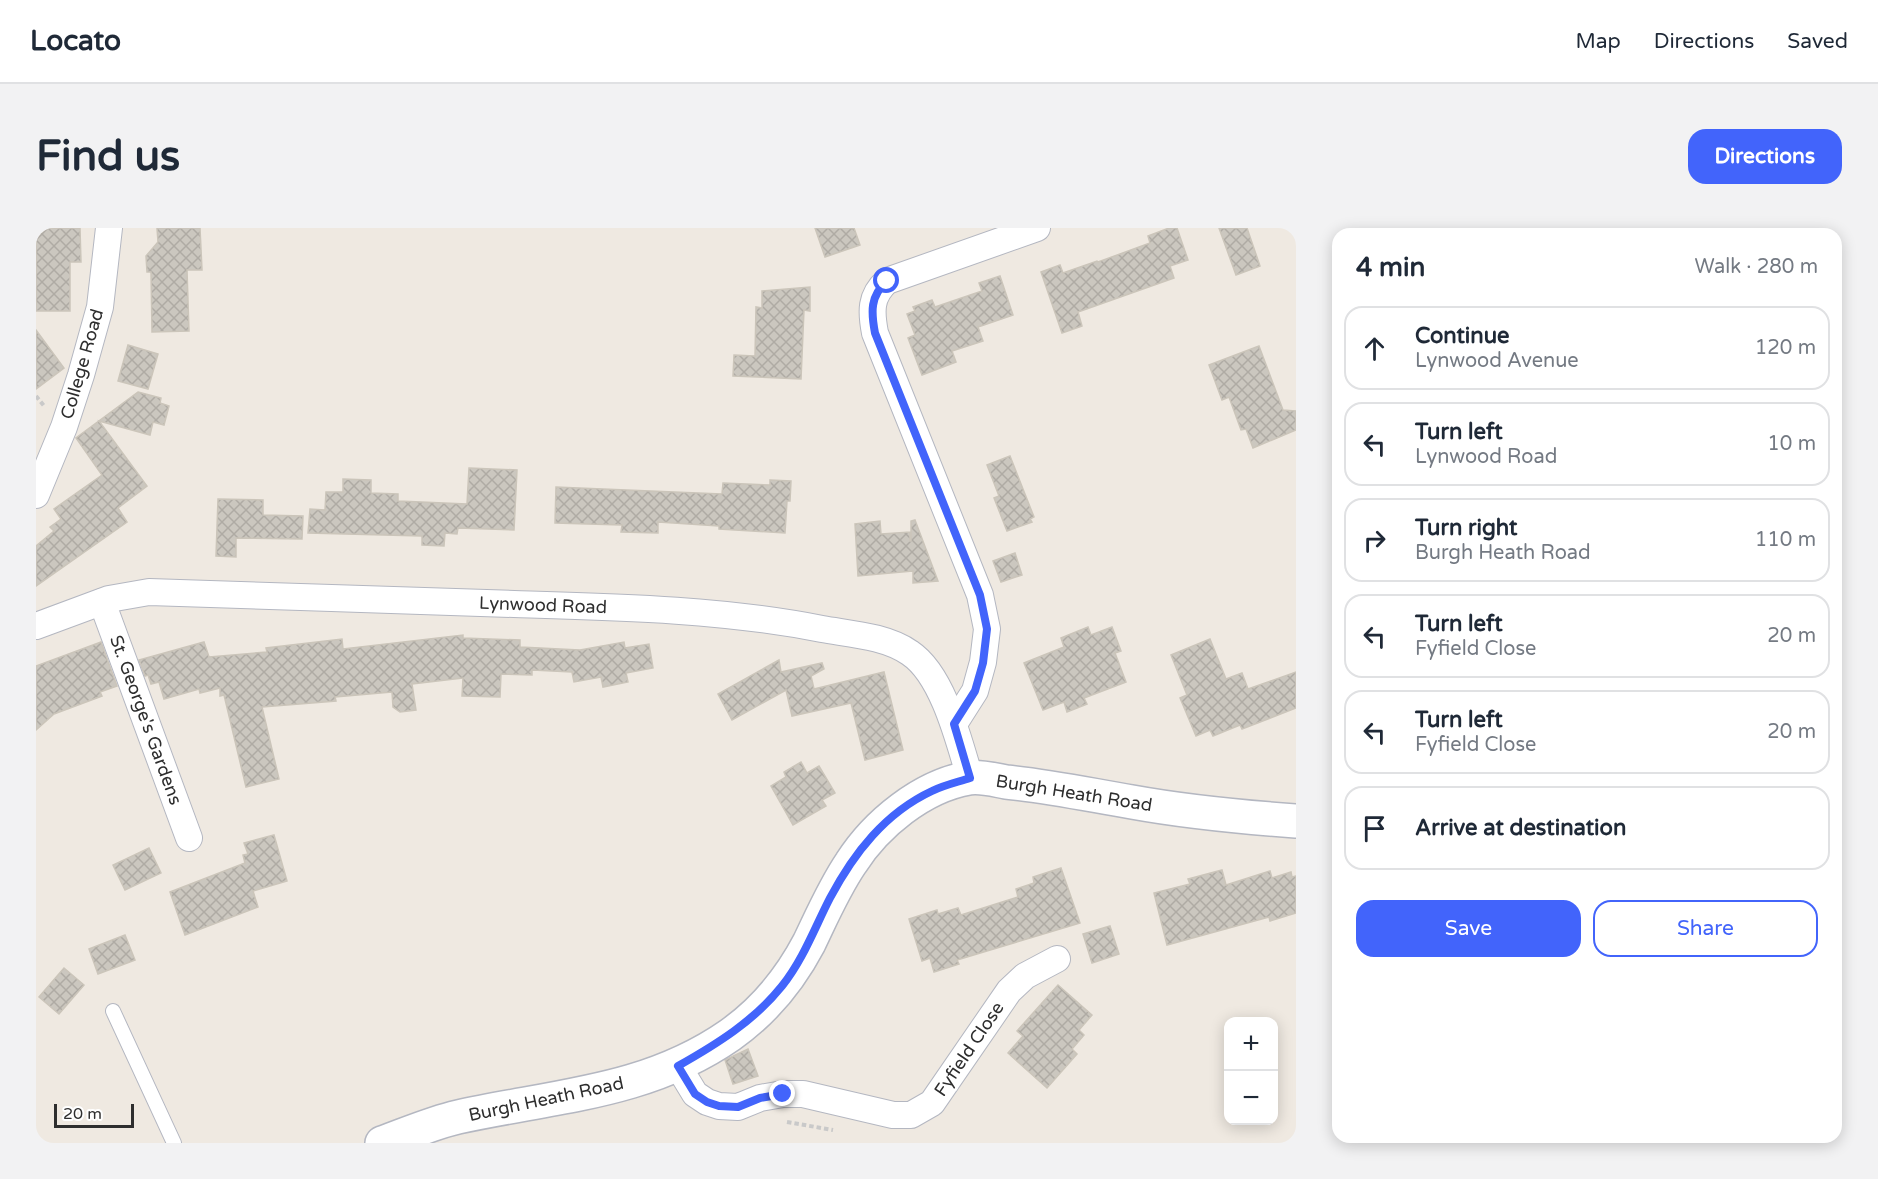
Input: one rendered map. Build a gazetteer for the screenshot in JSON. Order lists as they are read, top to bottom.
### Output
{
  "streets": {
    "main road": ["Burgh Heath Road"],
    "street": [
      "College Road",
      "Lynwood Road",
      "St. George's Gardens",
      "Fyfield Close"
    ]
  },
  "crossings": [
    ["Lynwood Road", "St. George's Gardens"],
    ["Lynwood Road", "Burgh Heath Road"],
    ["Burgh Heath Road", "Fyfield Close"]
  ],
  "scale_bar": "20 m",
  "page": {
    "header": "Locato",
    "nav": ["Map", "Directions", "Saved"],
    "buttons": [
      "Directions",
      ["Save", "Share"]
    ],
    "title": "Find us",
    "heading": ["4 min", "Walk · 280 m"],
    "list": [
      ["Continue", "Lynwood Avenue", "120 m"],
      ["Turn left", "Lynwood Road", "10 m"],
      ["Turn right", "Burgh Heath Road", "110 m"],
      ["Turn left", "Fyfield Close", "20 m"],
      ["Turn left", "Fyfield Close", "20 m"],
      "Arrive at destination"
    ],
    "map_buttons": ["+", "−"],
    "scale": "20 m"
  }
}
